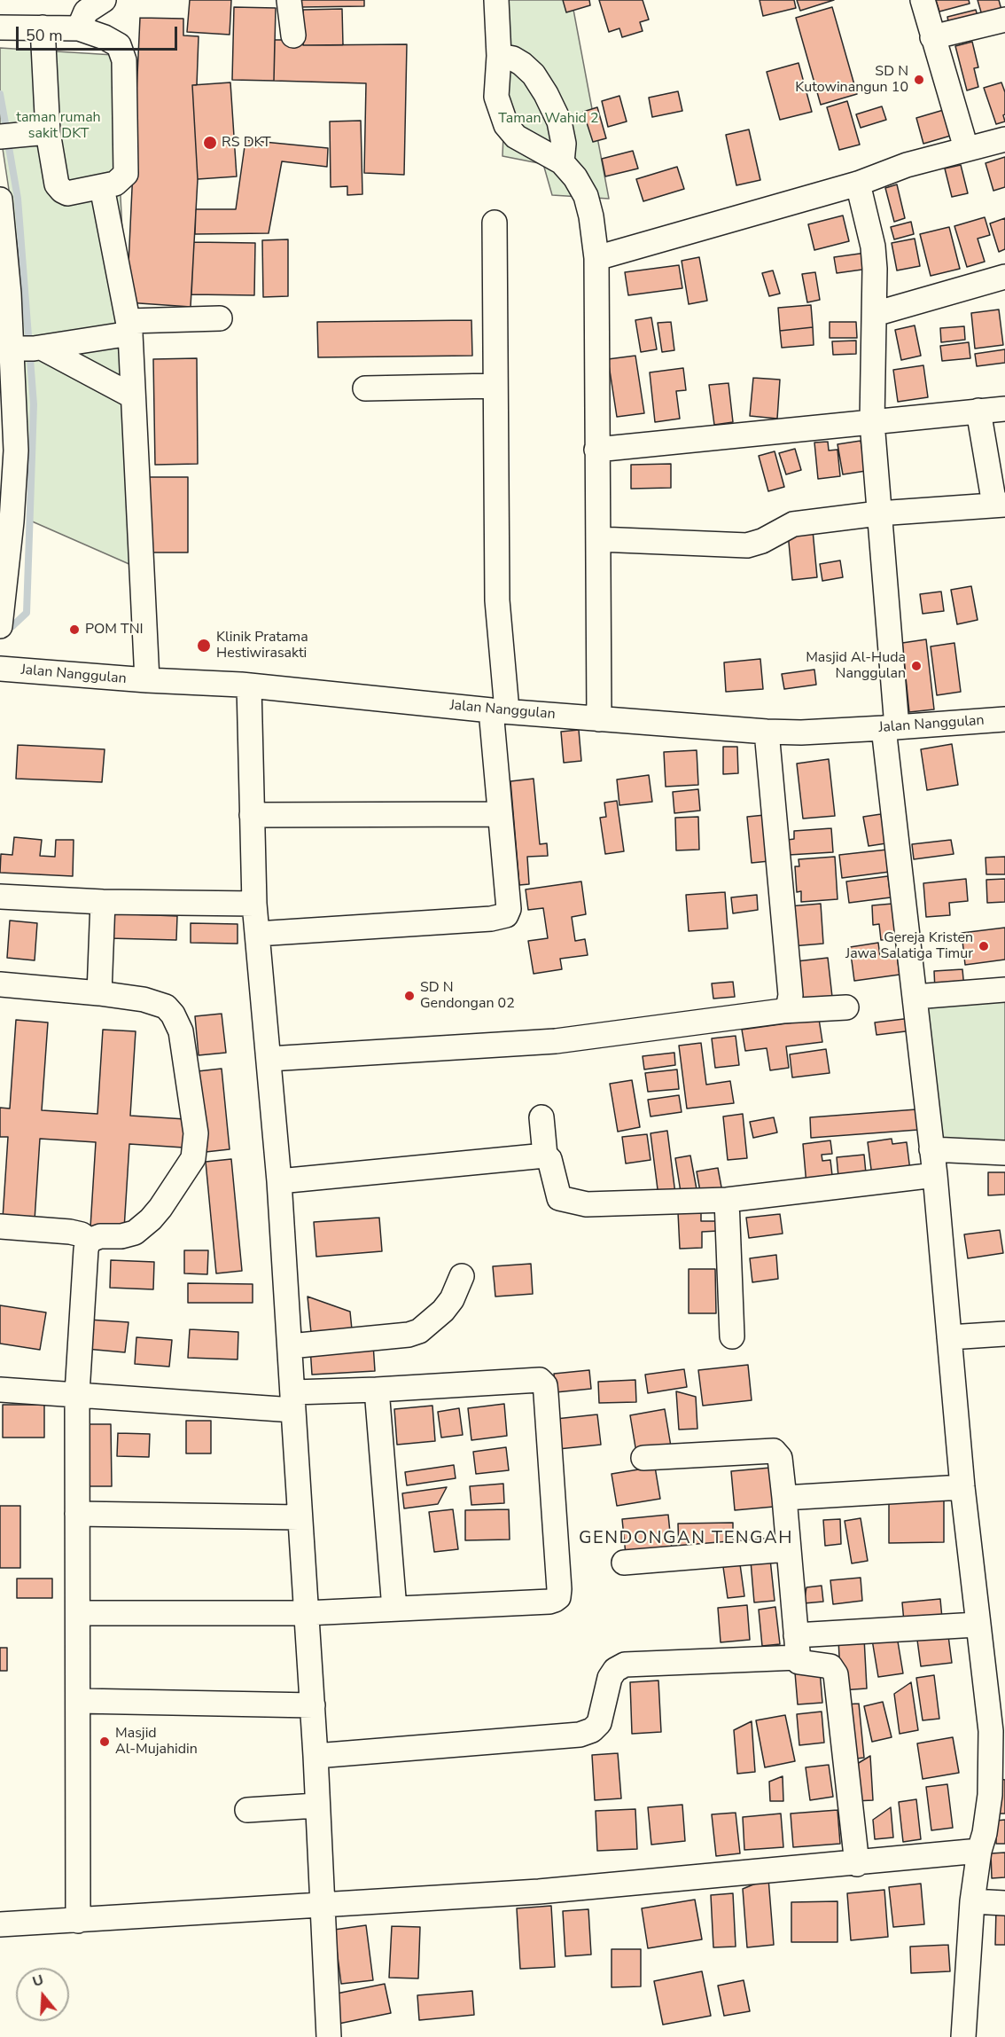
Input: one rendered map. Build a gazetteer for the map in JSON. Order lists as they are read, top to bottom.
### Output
{
  "streets": {
    "street": ["Jalan Nanggulan"]
  },
  "districts": ["GENDONGAN TENGAH"],
  "parks": ["taman rumah sakit DKT", "Taman Wahid 2"],
  "places": [
    "SD N Kutowinangun 10",
    "RS DKT",
    "POM TNI",
    "Klinik Pratama Hestiwirasakti",
    "Masjid Al-Huda Nanggulan",
    "Gereja Kristen Jawa Salatiga Timur",
    "SD N Gendongan 02",
    "Masjid Al-Mujahidin"
  ],
  "scale_bar": "50 m",
  "north": "top"
}
